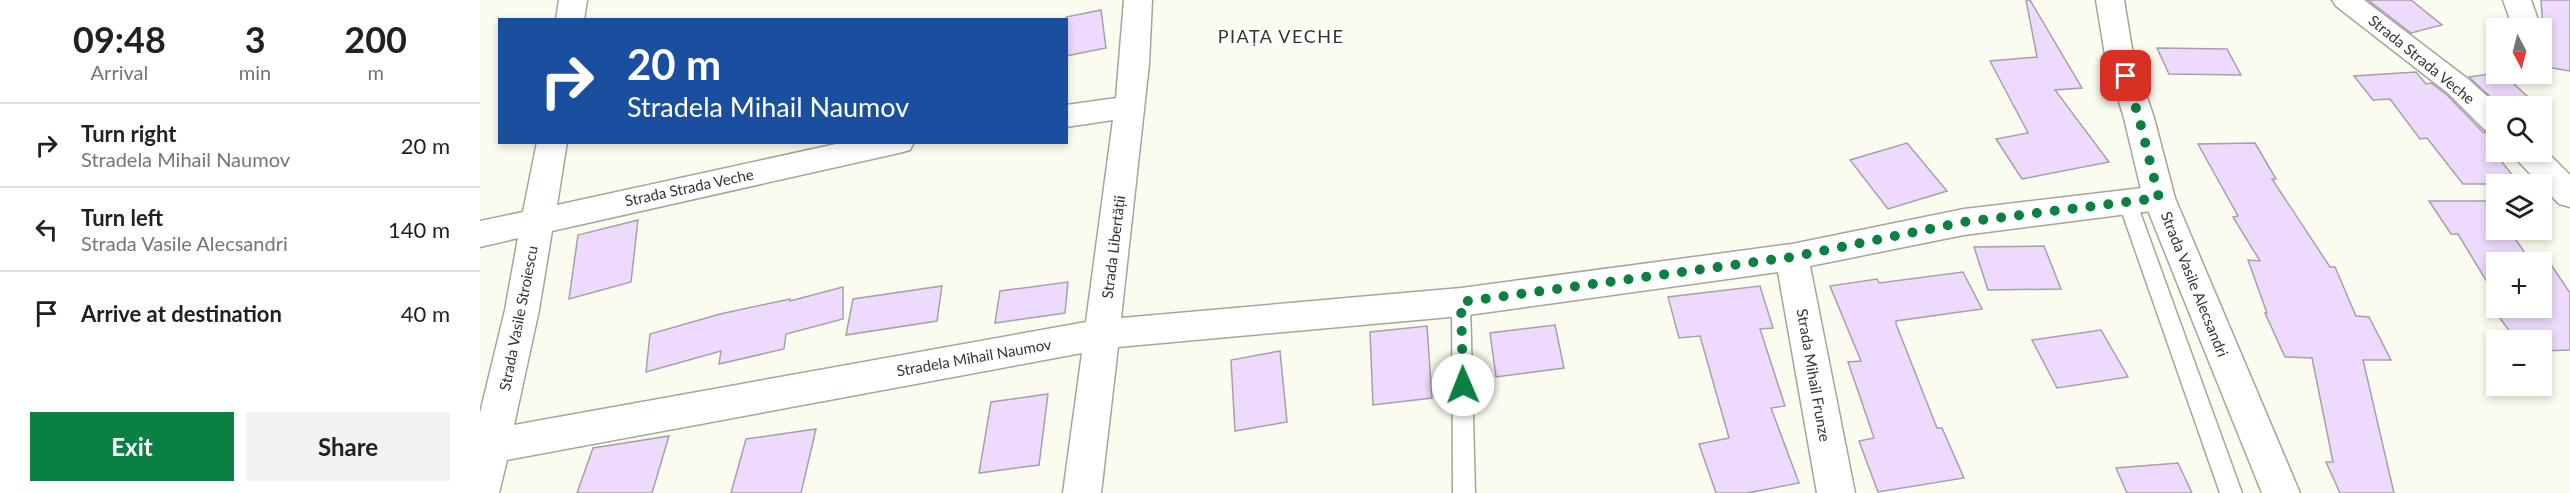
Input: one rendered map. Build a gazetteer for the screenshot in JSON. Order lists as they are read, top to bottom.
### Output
{
  "streets": {
    "street": [
      "Strada Strada Veche",
      "Strada Libertății",
      "Strada Vasile Alecsandri",
      "Strada Vasile Stroiescu",
      "Stradela Mihail Naumov",
      "Strada Mihail Frunze"
    ]
  },
  "crossings": [
    ["Strada Strada Veche", "Strada Vasile Stroiescu"],
    ["Strada Libertății", "Stradela Mihail Naumov"],
    ["Strada Vasile Alecsandri", "Stradela Mihail Naumov"],
    ["Strada Vasile Stroiescu", "Stradela Mihail Naumov"],
    ["Stradela Mihail Naumov", "Strada Mihail Frunze"]
  ],
  "districts": ["PIAȚA VECHE"],
  "north": "bottom",
  "page": {
    "eta": [
      "09:48",
      "Arrival",
      "3",
      "min",
      "200",
      "m"
    ],
    "map_buttons": ["+", "−"],
    "turn": ["20 m", "Stradela Mihail Naumov"],
    "list": [
      {
        "name": "Turn right",
        "note": "Stradela Mihail Naumov",
        "value": "20 m"
      },
      {
        "name": "Turn left",
        "note": "Strada Vasile Alecsandri",
        "value": "140 m"
      },
      {
        "name": "Arrive at destination",
        "value": "40 m"
      }
    ],
    "buttons": ["Exit", "Share"]
  }
}
